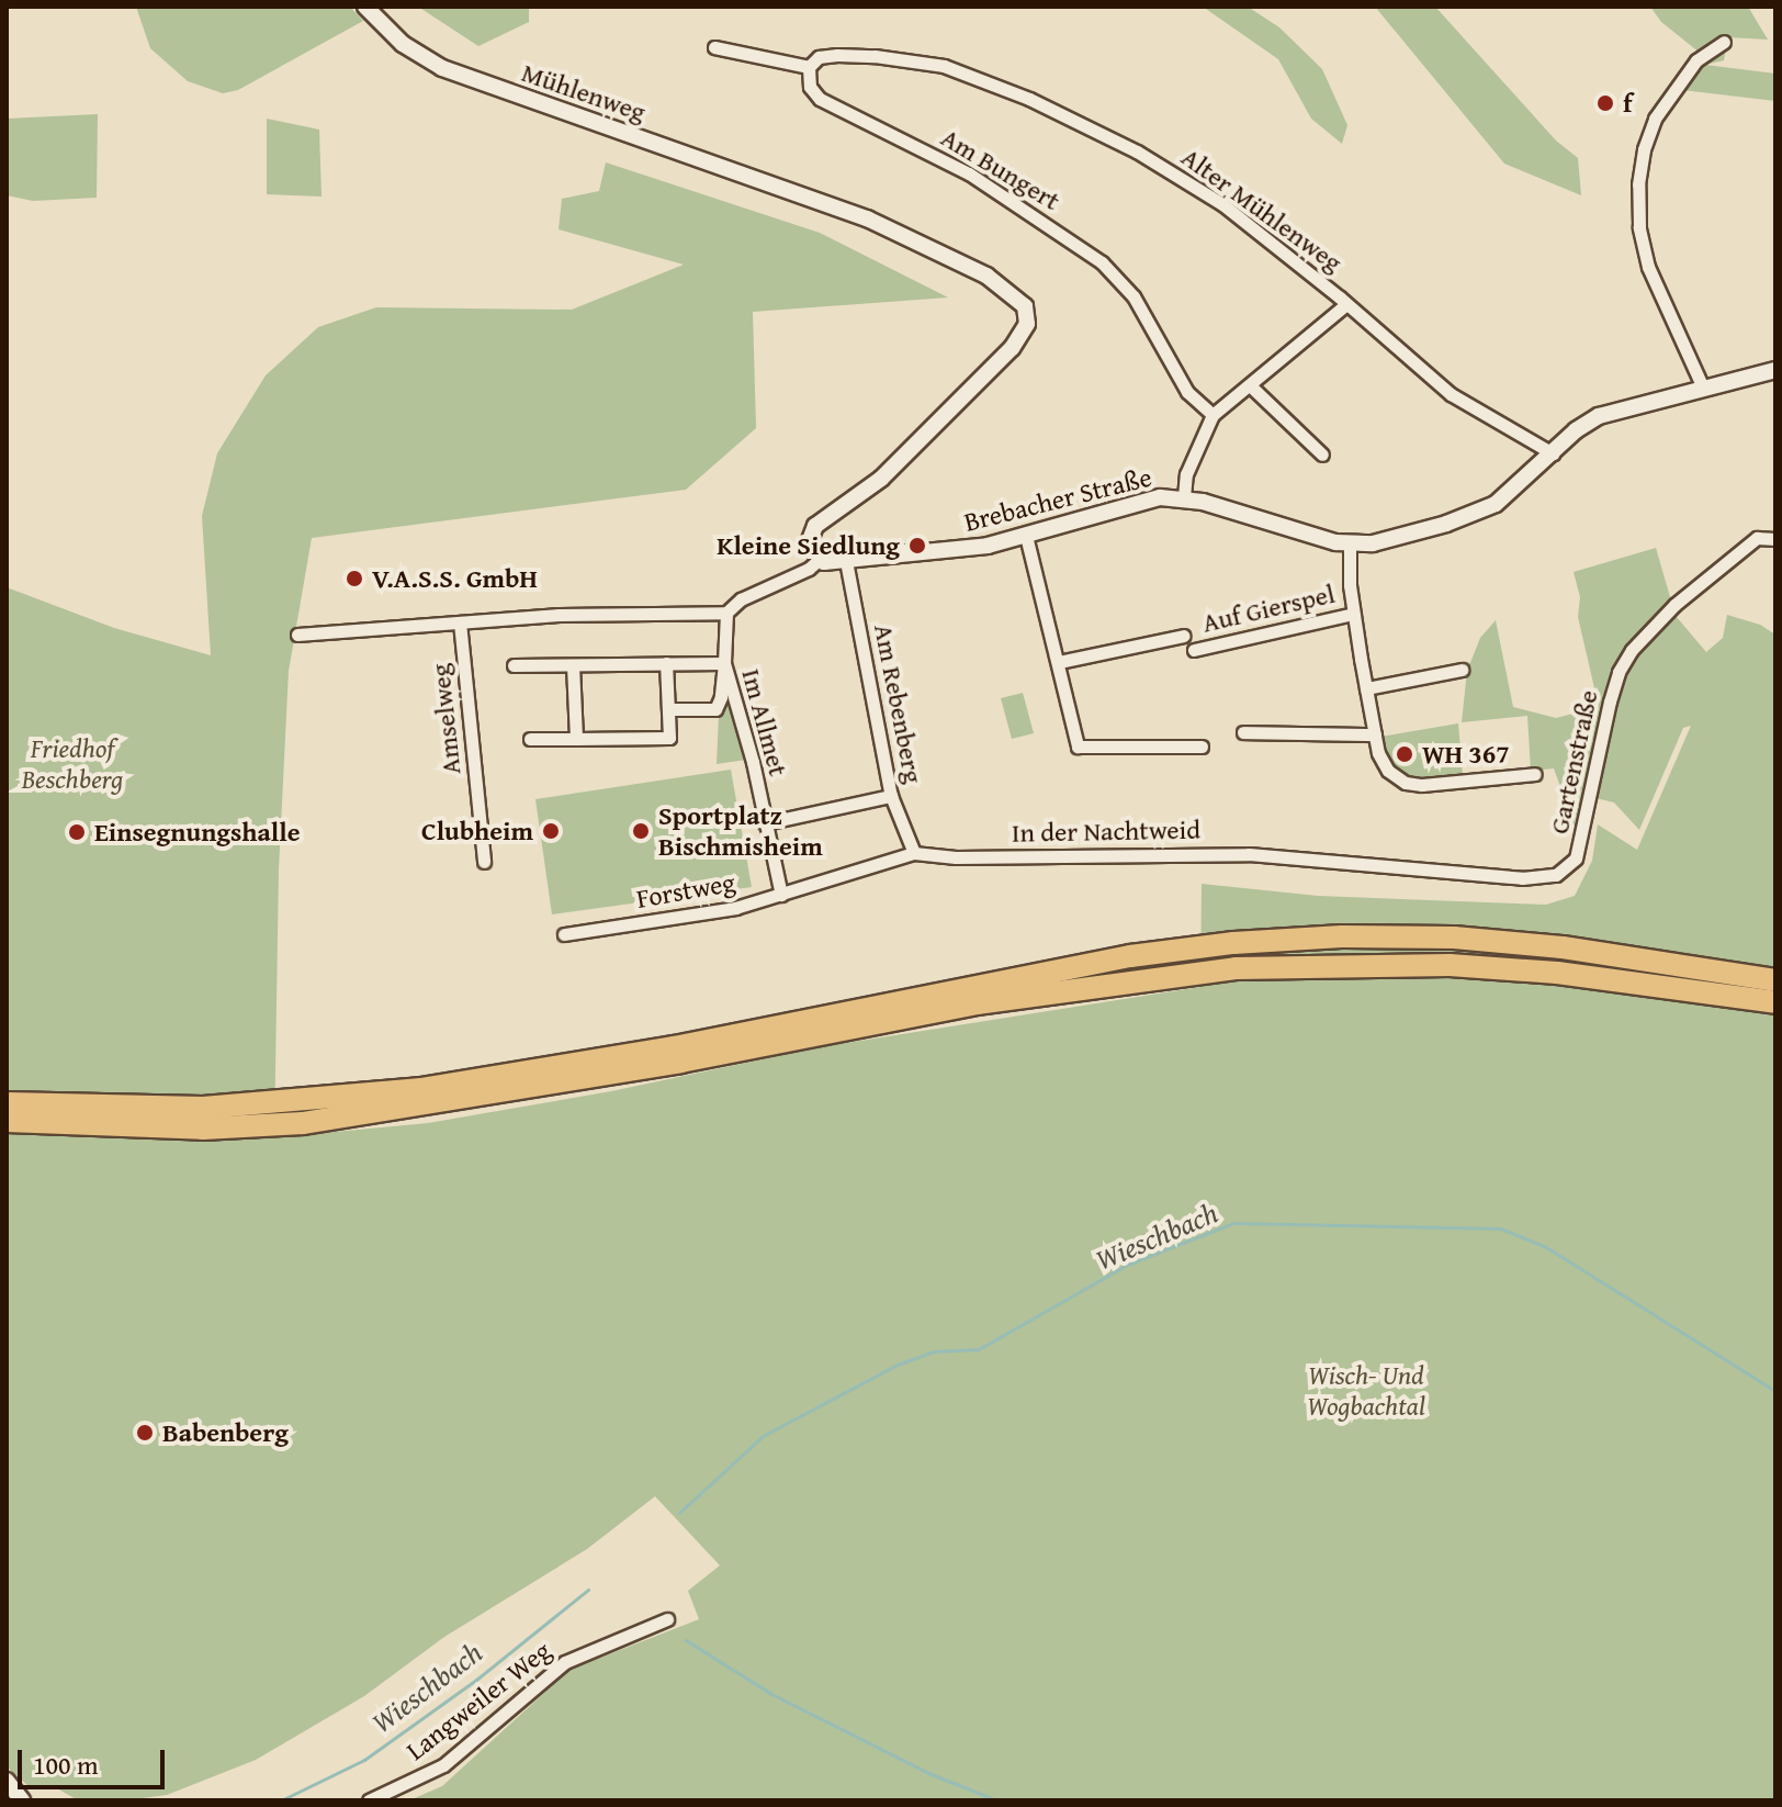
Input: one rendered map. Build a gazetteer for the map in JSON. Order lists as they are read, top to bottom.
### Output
{
  "streets": {
    "street": [
      "Mühlenweg",
      "Am Bungert",
      "Alter Mühlenweg",
      "Brebacher Straße",
      "Auf Gierspel",
      "Am Rebenberg",
      "Amselweg",
      "Im Allmet",
      "Gartenstraße",
      "In der Nachtweid",
      "Forstweg",
      "Langweiler Weg"
    ]
  },
  "crossings": [
    ["Mühlenweg", "Brebacher Straße"],
    ["Am Bungert", "Alter Mühlenweg"],
    ["Alter Mühlenweg", "Brebacher Straße"],
    ["Brebacher Straße", "Auf Gierspel"],
    ["Brebacher Straße", "Am Rebenberg"],
    ["Am Rebenberg", "In der Nachtweid"],
    ["Am Rebenberg", "Forstweg"],
    ["Im Allmet", "Forstweg"],
    ["Gartenstraße", "In der Nachtweid"],
    ["In der Nachtweid", "Forstweg"]
  ],
  "water": ["Wieschbach"],
  "parks": ["Friedhof Beschberg", "Wisch- Und Wogbachtal"],
  "places": [
    "f",
    "Kleine Siedlung",
    "V.A.S.S. GmbH",
    "WH 367",
    "Clubheim",
    "Sportplatz Bischmisheim",
    "Einsegnungshalle",
    "Babenberg"
  ],
  "scale_bar": "100 m"
}
